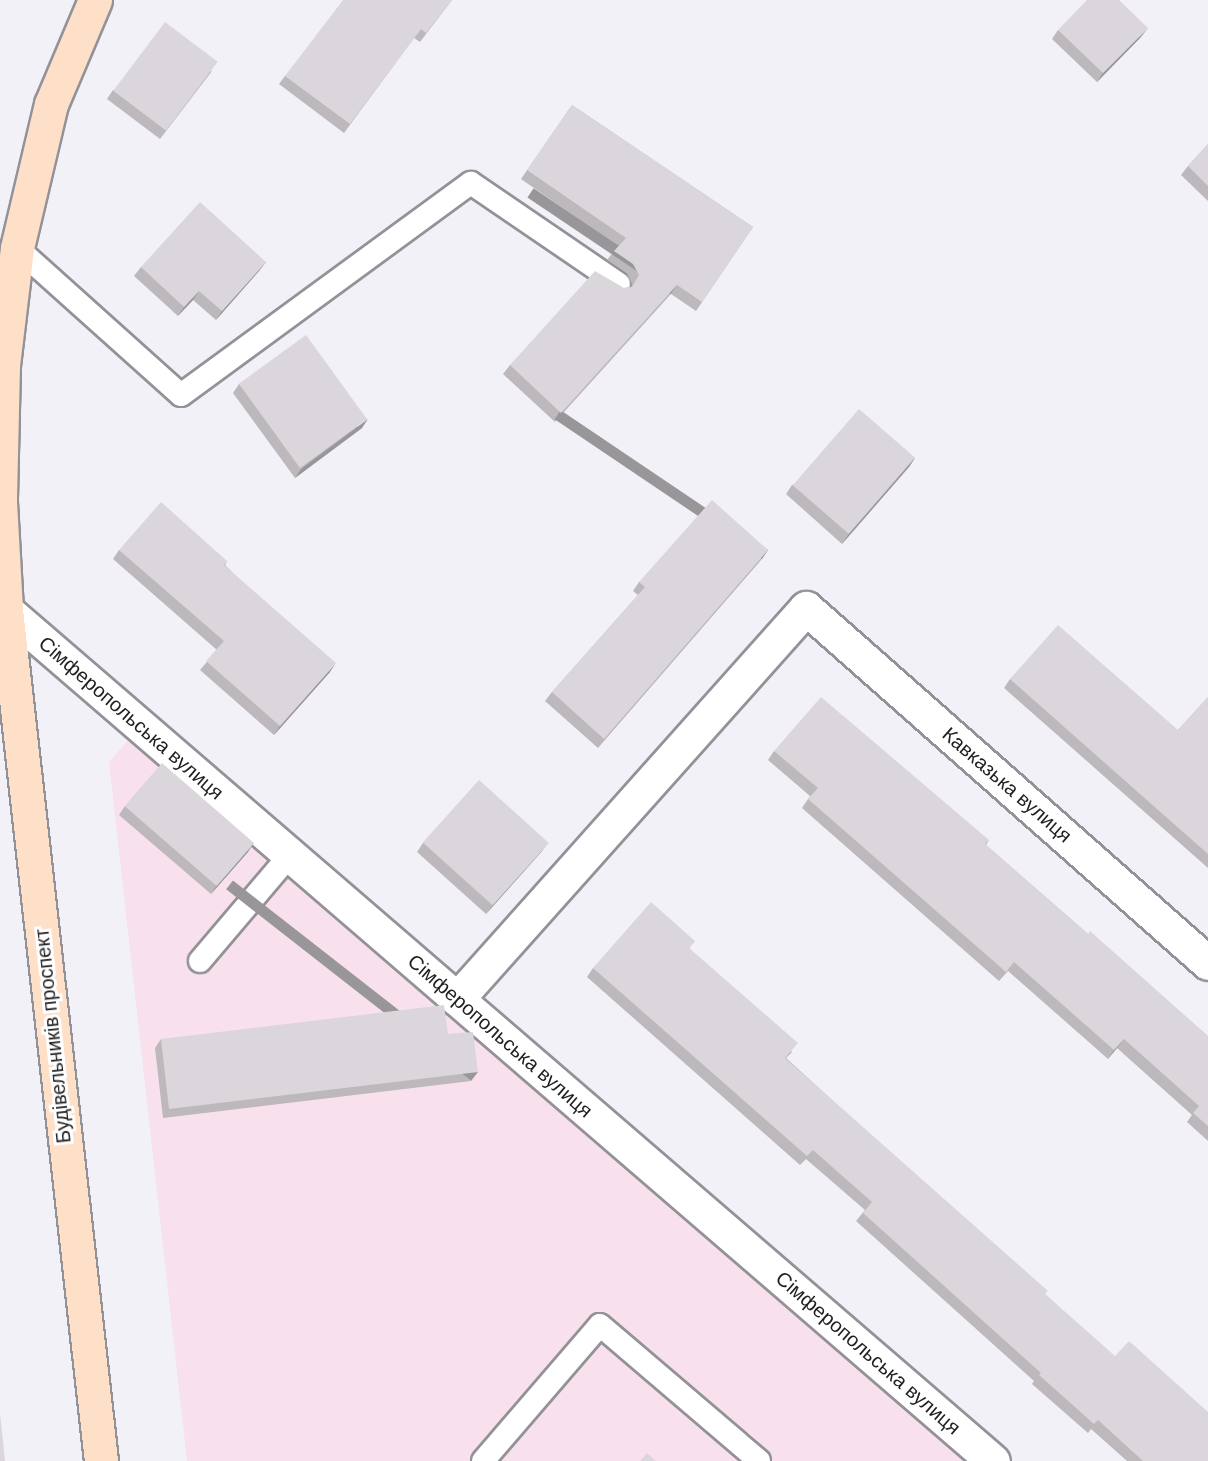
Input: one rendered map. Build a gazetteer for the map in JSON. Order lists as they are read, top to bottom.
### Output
{
  "streets": {
    "street": ["Сімферопольська вулиця", "Кавказька вулиця", "Будівельників проспект"]
  },
  "crossings": [
    ["Сімферопольська вулиця", "Кавказька вулиця"],
    ["Сімферопольська вулиця", "Будівельників проспект"]
  ]
}
